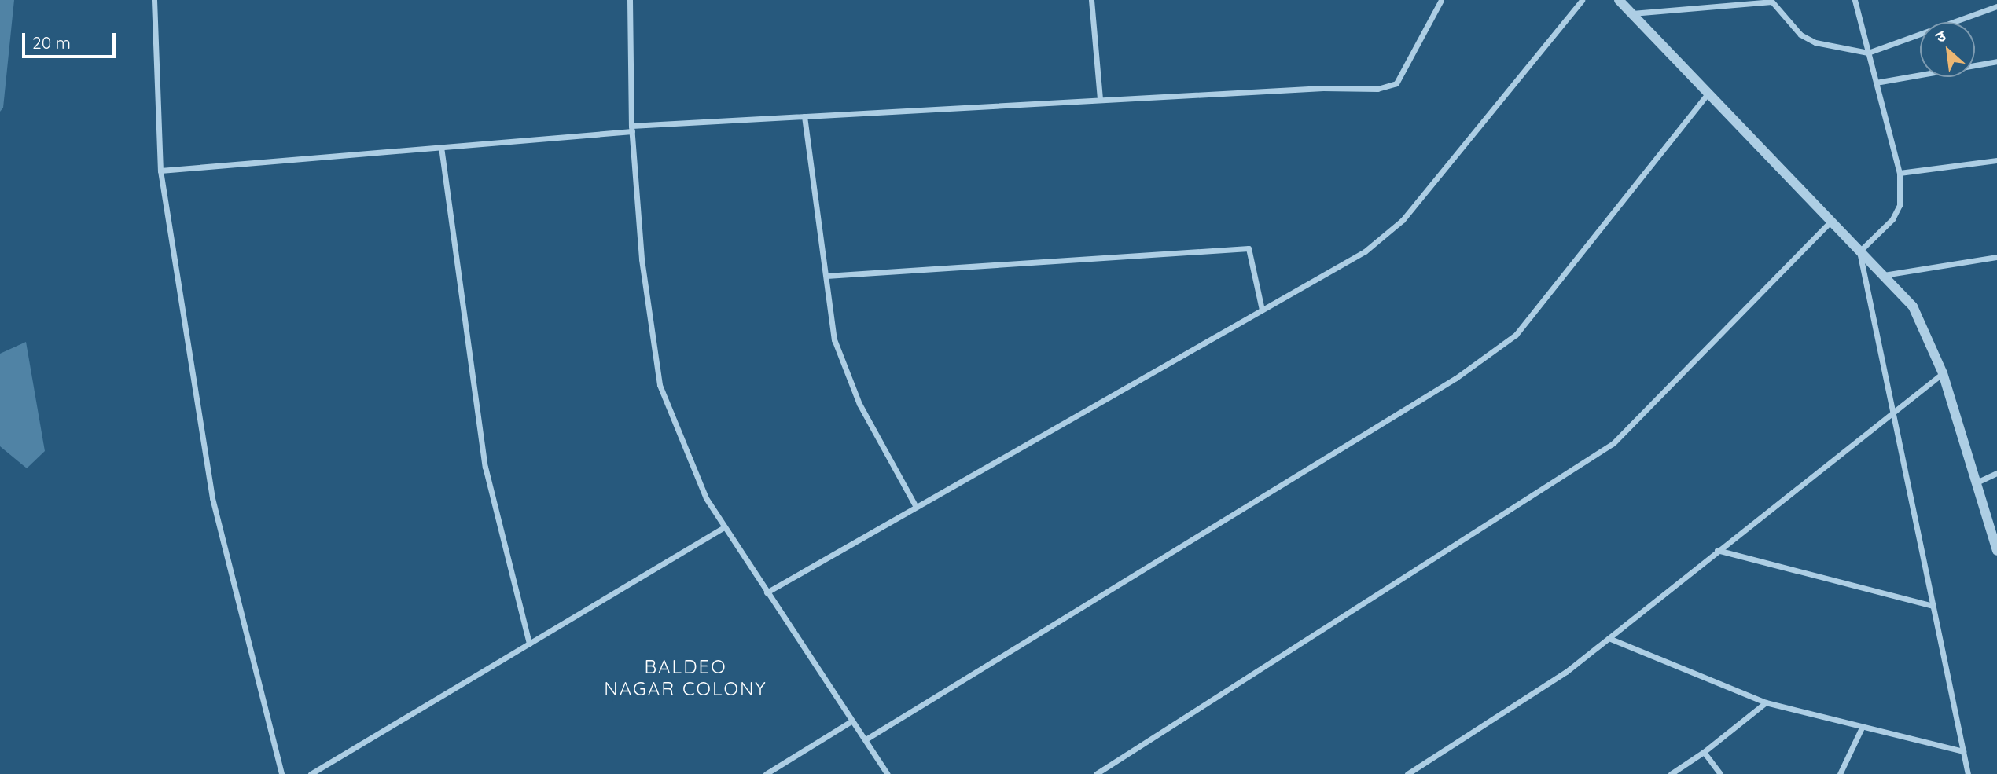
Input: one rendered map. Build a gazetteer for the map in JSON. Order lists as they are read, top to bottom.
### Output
{
  "districts": ["BALDEO NAGAR COLONY"],
  "scale_bar": "20 m",
  "north": "top left"
}
